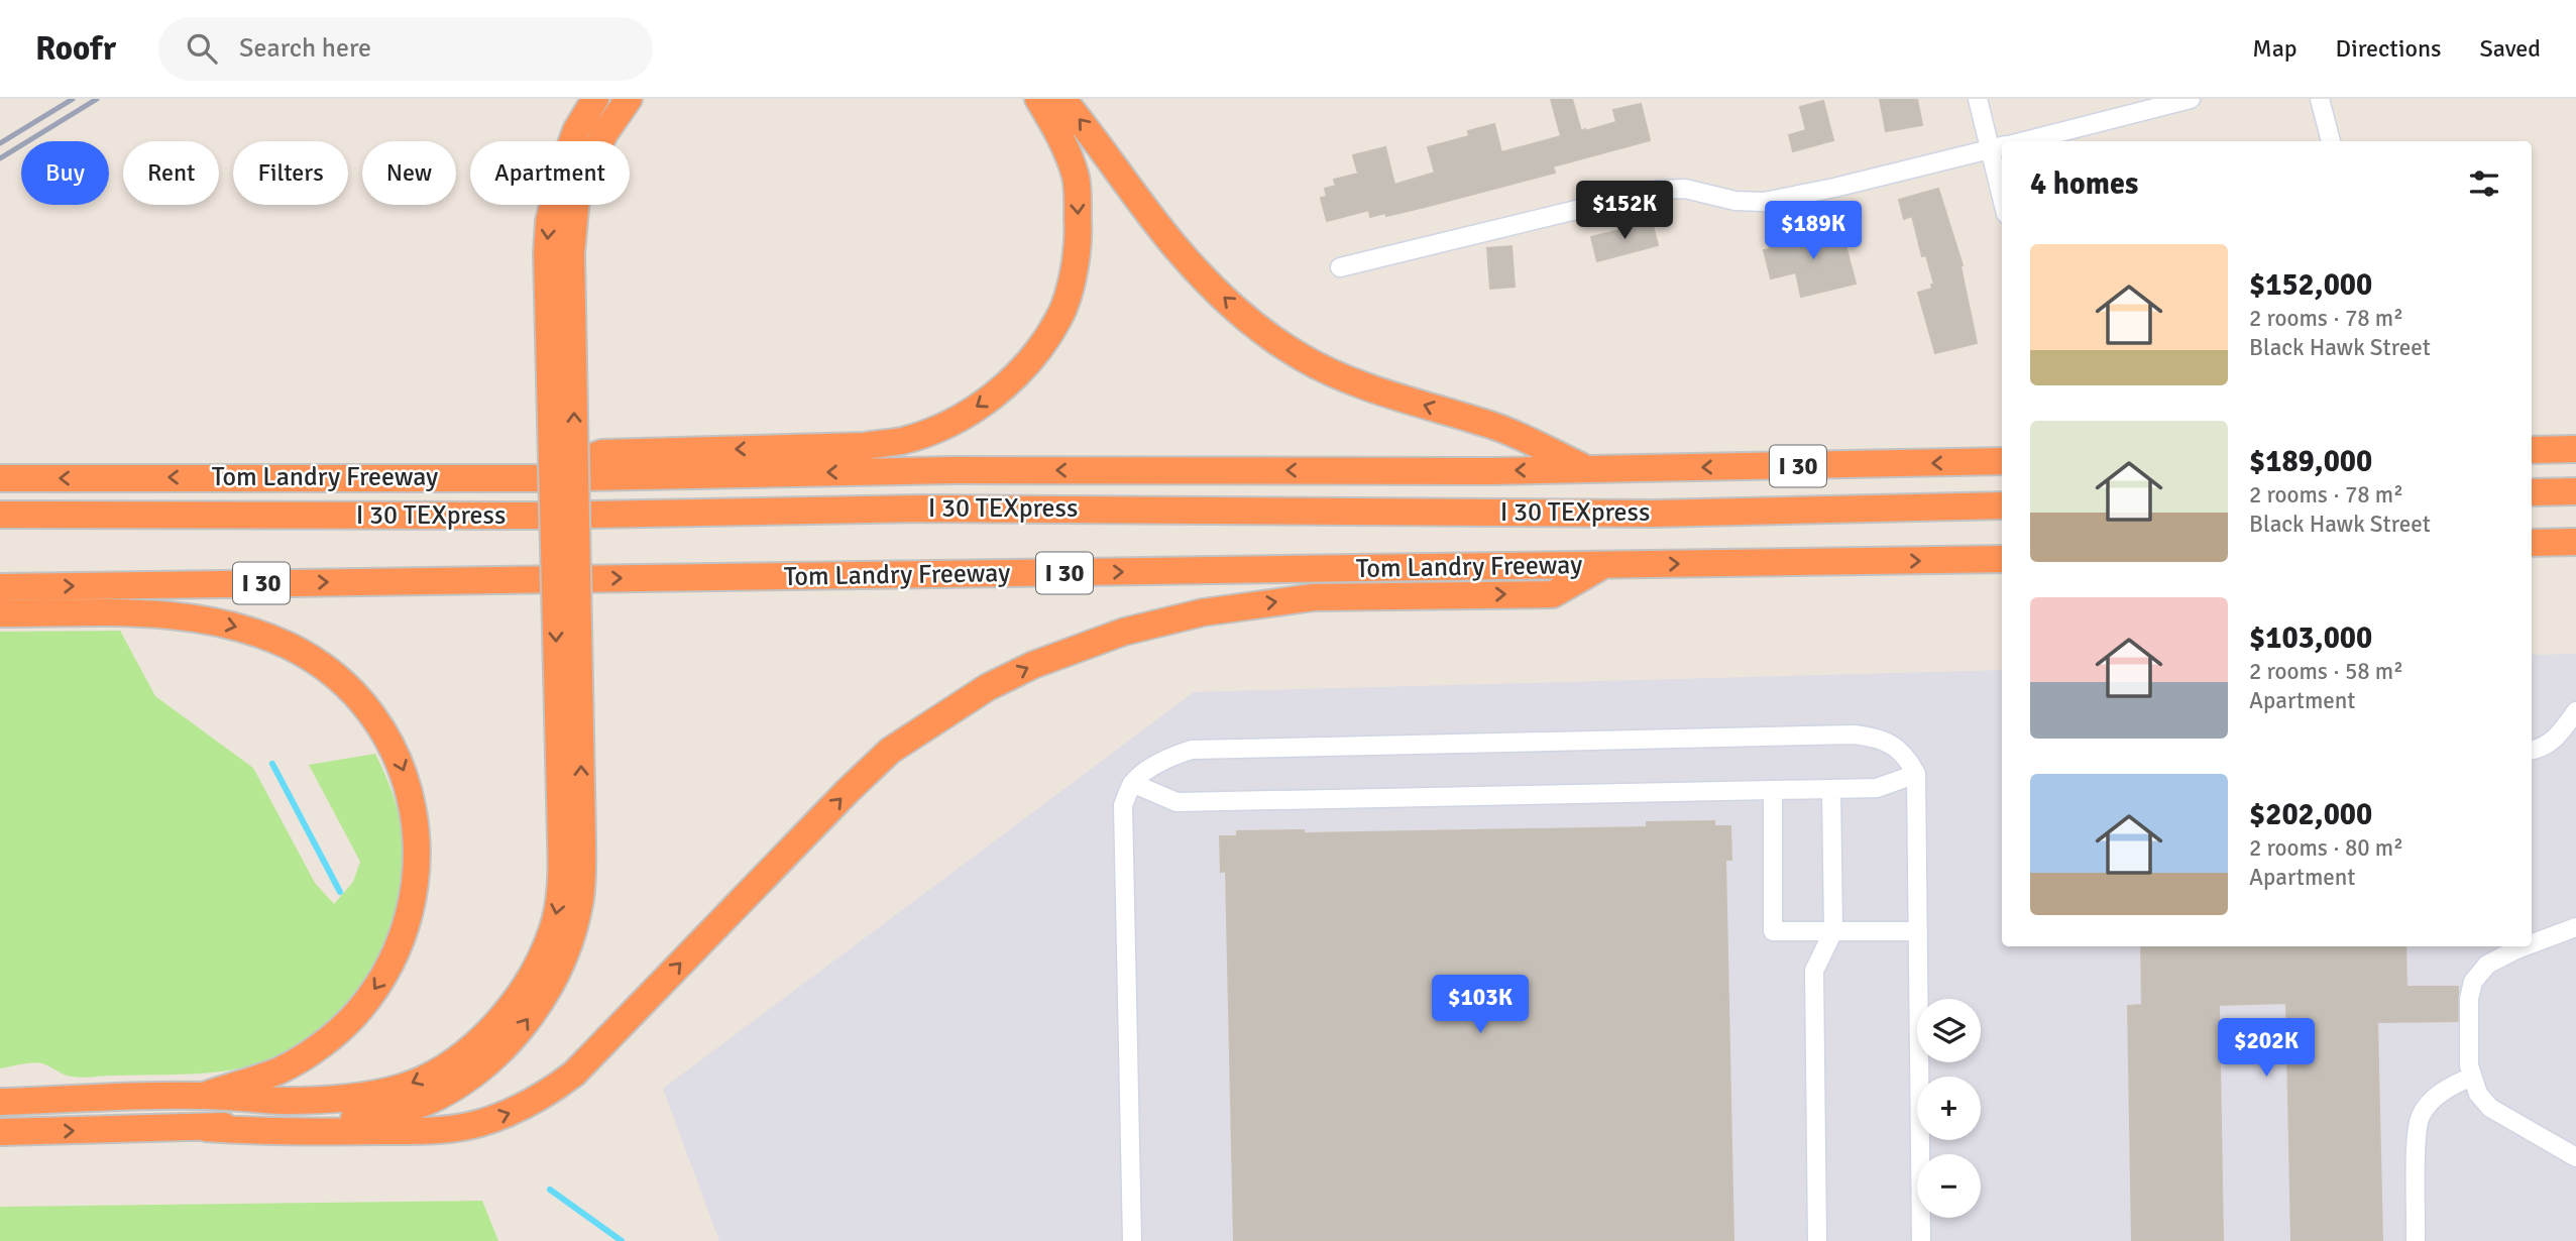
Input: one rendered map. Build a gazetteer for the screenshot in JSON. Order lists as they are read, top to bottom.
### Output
{
  "streets": {
    "highway": ["I 30", "Tom Landry Freeway", "I 30 TEXpress"]
  },
  "page": {
    "header": "Roofr",
    "search": "Search here",
    "nav": ["Map", "Directions", "Saved"],
    "chip": [
      "Buy",
      "Rent",
      "Filters",
      "New",
      "Apartment"
    ],
    "heading": "4 homes",
    "price": [
      "$152K",
      "$189K",
      "$103K",
      "$202K"
    ],
    "list": [
      {
        "name": "$152,000",
        "note": "2 rooms · 78 m² · Black Hawk Street"
      },
      {
        "name": "$189,000",
        "note": "2 rooms · 78 m² · Black Hawk Street"
      },
      {
        "name": "$103,000",
        "note": "2 rooms · 58 m² · Apartment"
      },
      {
        "name": "$202,000",
        "note": "2 rooms · 80 m² · Apartment"
      }
    ],
    "map_buttons": ["+", "−"]
  }
}
